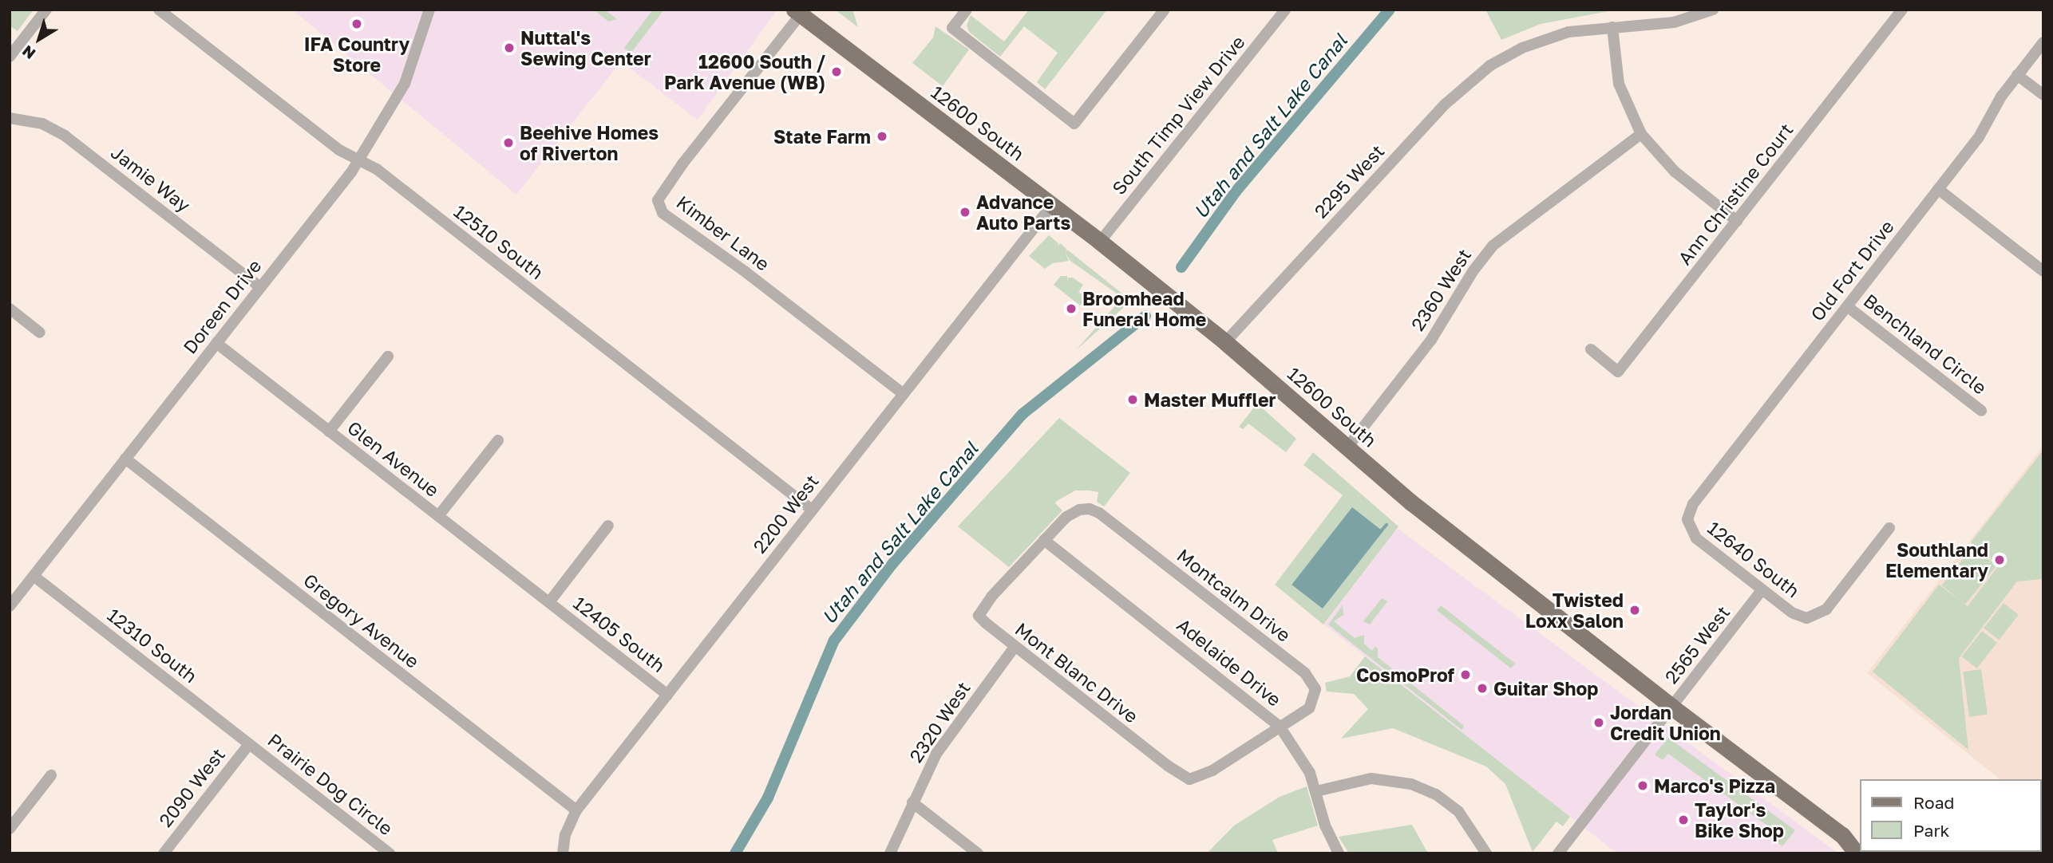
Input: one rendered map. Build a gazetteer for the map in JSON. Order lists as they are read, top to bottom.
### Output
{
  "streets": {
    "main road": ["12600 South"],
    "street": [
      "South Timp View Drive",
      "Jamie Way",
      "2295 West",
      "Ann Christine Court",
      "Kimber Lane",
      "12510 South",
      "Old Fort Drive",
      "2360 West",
      "Doreen Drive",
      "Benchland Circle",
      "Glen Avenue",
      "2200 West",
      "12640 South",
      "Montcalm Drive",
      "Gregory Avenue",
      "12405 South",
      "2565 West",
      "12310 South",
      "Adelaide Drive",
      "Mont Blanc Drive",
      "2320 West",
      "Prairie Dog Circle",
      "2090 West"
    ]
  },
  "crossings": [
    ["South Timp View Drive", "12600 South"],
    ["12600 South", "2295 West"],
    ["12600 South", "Kimber Lane"],
    ["12600 South", "2360 West"],
    ["12600 South", "2200 West"],
    ["12600 South", "2565 West"],
    ["Jamie Way", "Doreen Drive"],
    ["Kimber Lane", "2200 West"],
    ["12510 South", "Doreen Drive"],
    ["12510 South", "2200 West"],
    ["Old Fort Drive", "Benchland Circle"],
    ["Old Fort Drive", "12640 South"],
    ["Doreen Drive", "Glen Avenue"],
    ["Doreen Drive", "Gregory Avenue"],
    ["Doreen Drive", "12310 South"],
    ["Glen Avenue", "12405 South"],
    ["2200 West", "Gregory Avenue"],
    ["2200 West", "12405 South"],
    ["12640 South", "2565 West"],
    ["Montcalm Drive", "Adelaide Drive"],
    ["Montcalm Drive", "Mont Blanc Drive"],
    ["12310 South", "Prairie Dog Circle"],
    ["12310 South", "2090 West"],
    ["Adelaide Drive", "Mont Blanc Drive"],
    ["Mont Blanc Drive", "2320 West"],
    ["Prairie Dog Circle", "2090 West"]
  ],
  "water": ["Utah and Salt Lake Canal"],
  "places": [
    "IFA Country Store",
    "Nuttal's Sewing Center",
    "12600 South / Park Avenue (WB)",
    "State Farm",
    "Beehive Homes of Riverton",
    "Advance Auto Parts",
    "Broomhead Funeral Home",
    "Master Muffler",
    "Southland Elementary",
    "Twisted Loxx Salon",
    "CosmoProf",
    "Guitar Shop",
    "Jordan Credit Union",
    "Marco's Pizza",
    "Taylor's Bike Shop"
  ],
  "legend": ["Road", "Park"],
  "north": "bottom left"
}
